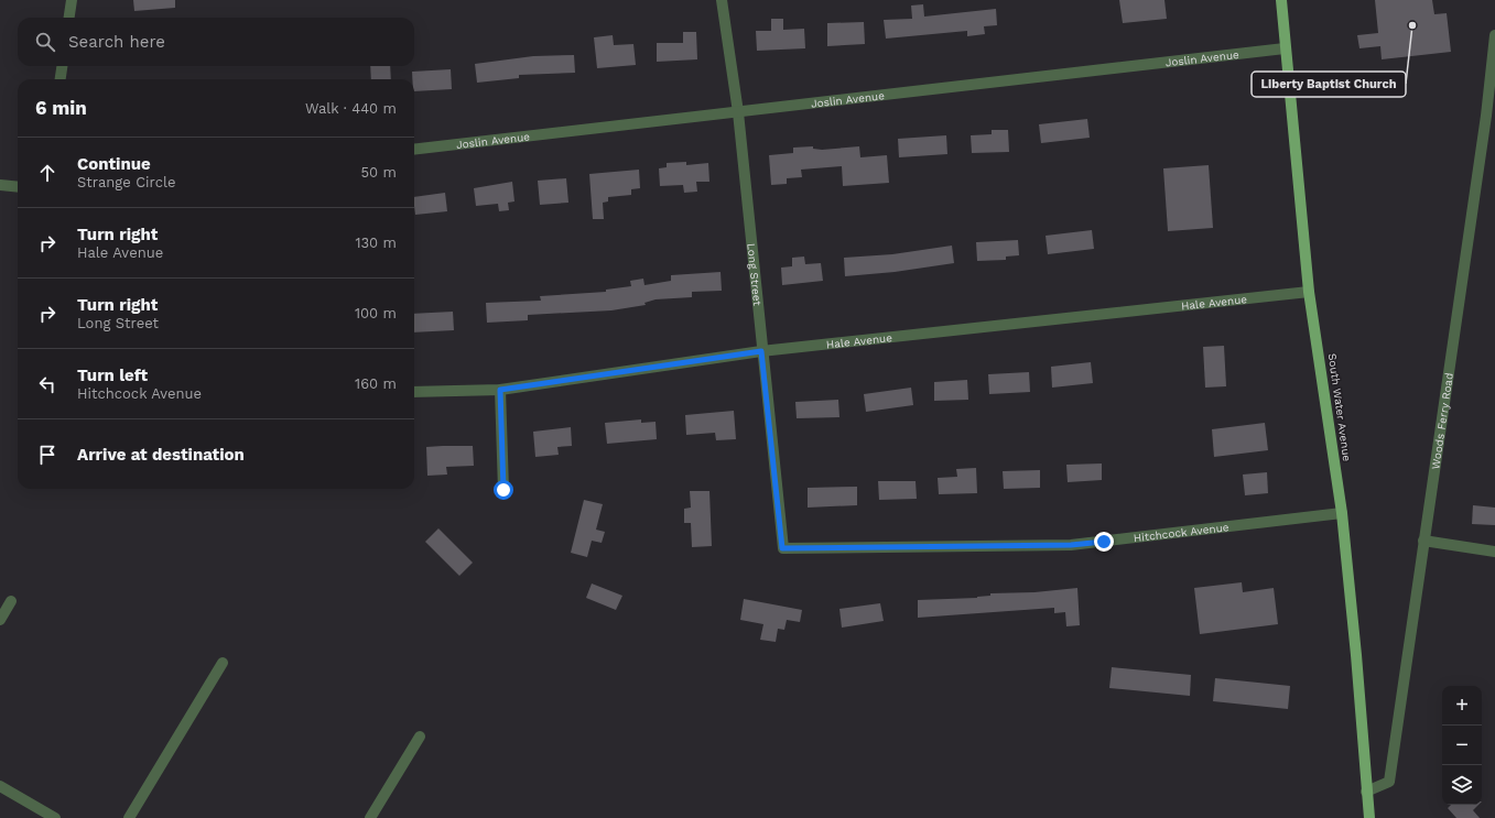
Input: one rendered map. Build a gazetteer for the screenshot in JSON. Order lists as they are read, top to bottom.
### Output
{
  "streets": {
    "main road": ["South Water Avenue"],
    "street": [
      "Joslin Avenue",
      "Long Street",
      "Hale Avenue",
      "Woods Ferry Road",
      "Hitchcock Avenue"
    ]
  },
  "crossings": [
    ["Joslin Avenue", "Long Street"],
    ["Joslin Avenue", "South Water Avenue"],
    ["Long Street", "Hale Avenue"],
    ["Long Street", "Hitchcock Avenue"],
    ["Hale Avenue", "South Water Avenue"],
    ["South Water Avenue", "Woods Ferry Road"],
    ["South Water Avenue", "Hitchcock Avenue"]
  ],
  "places": ["Liberty Baptist Church"],
  "page": {
    "search": "Search here",
    "heading": ["6 min", "Walk · 440 m"],
    "list": [
      ["Continue", "Strange Circle", "50 m"],
      ["Turn right", "Hale Avenue", "130 m"],
      ["Turn right", "Long Street", "100 m"],
      ["Turn left", "Hitchcock Avenue", "160 m"],
      "Arrive at destination"
    ],
    "map_buttons": ["+", "−"]
  }
}
